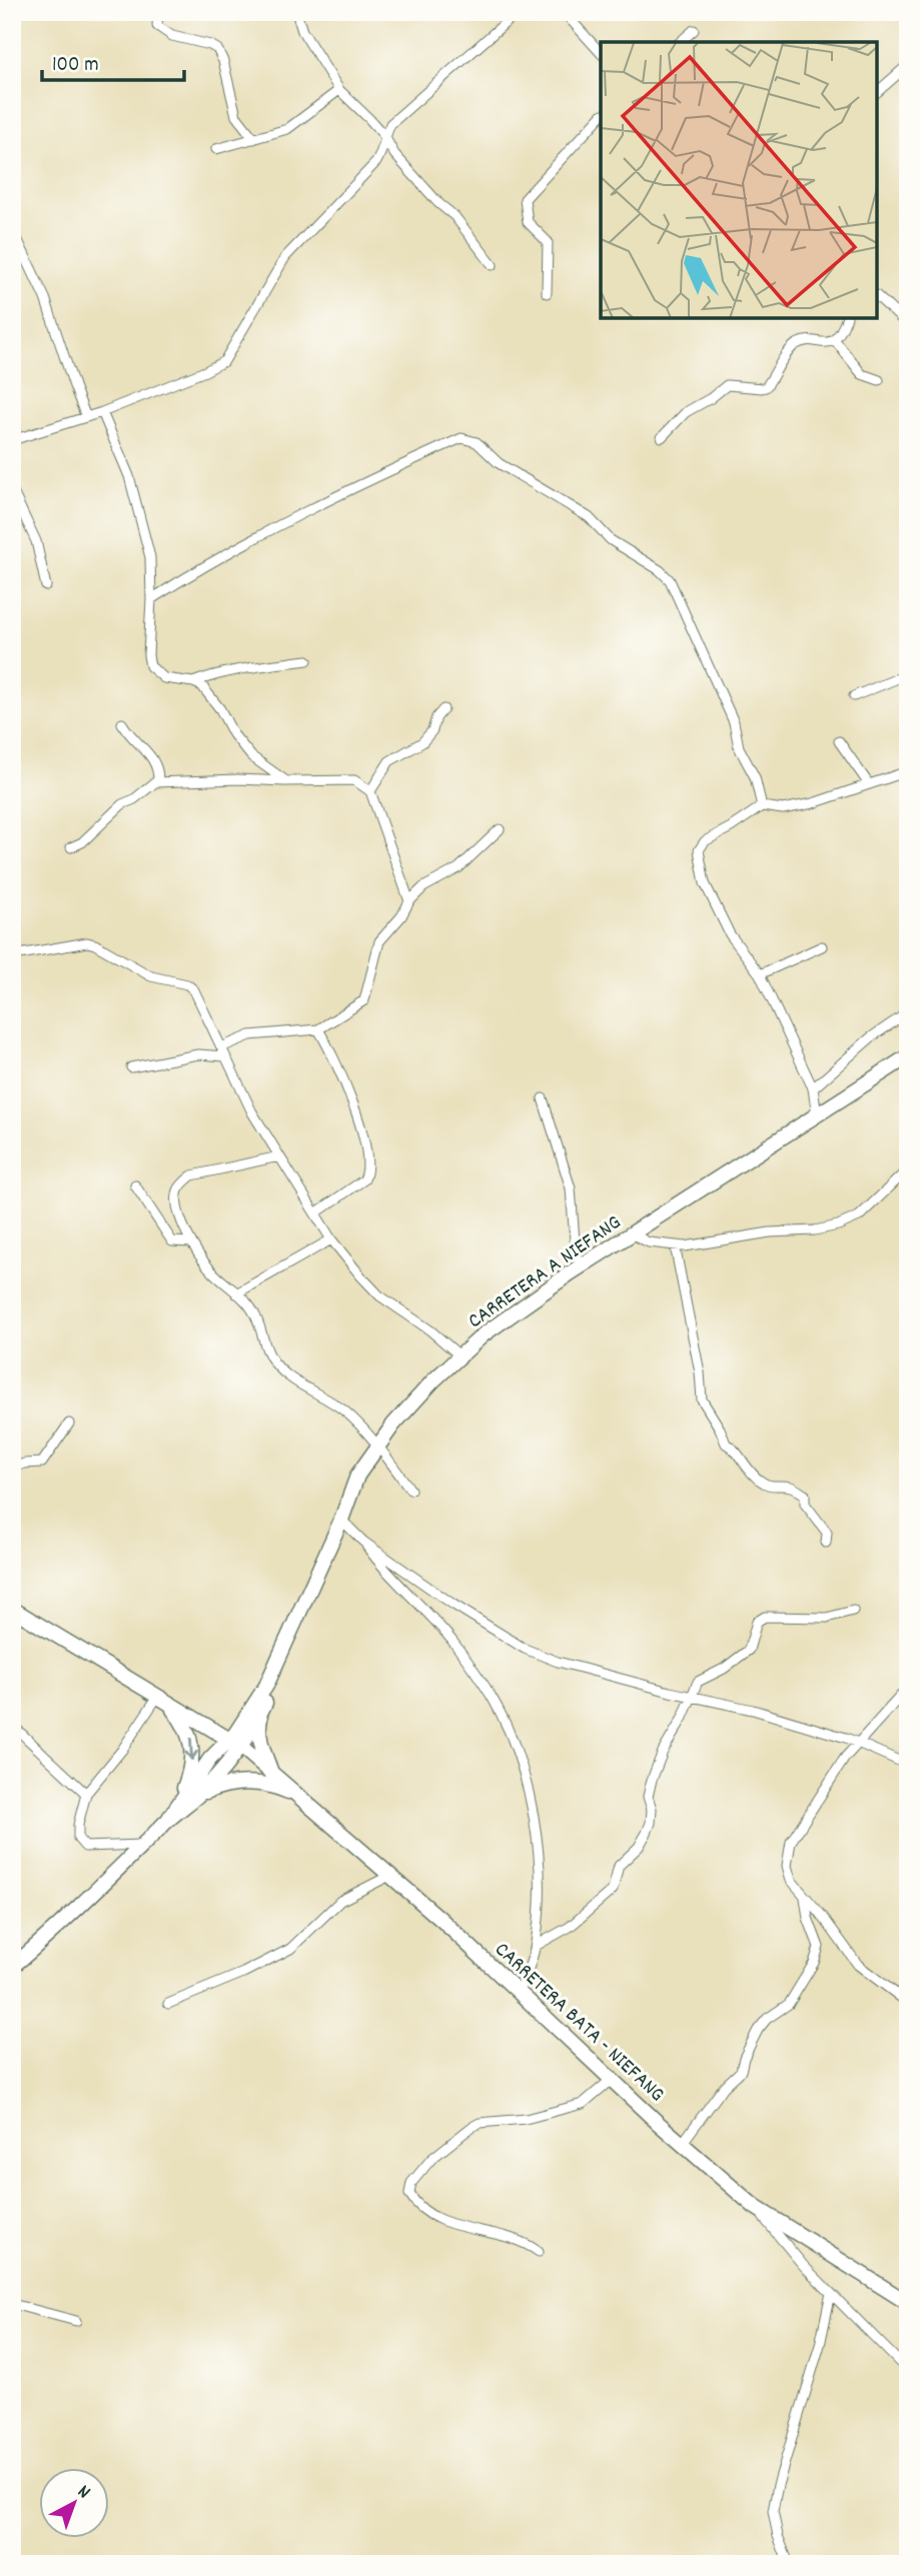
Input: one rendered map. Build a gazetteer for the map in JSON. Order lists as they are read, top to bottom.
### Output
{
  "streets": {
    "main road": ["CARRETERA A NIEFANG", "CARRETERA BATA - NIEFANG"]
  },
  "scale_bar": "100 m",
  "north": "top right"
}
